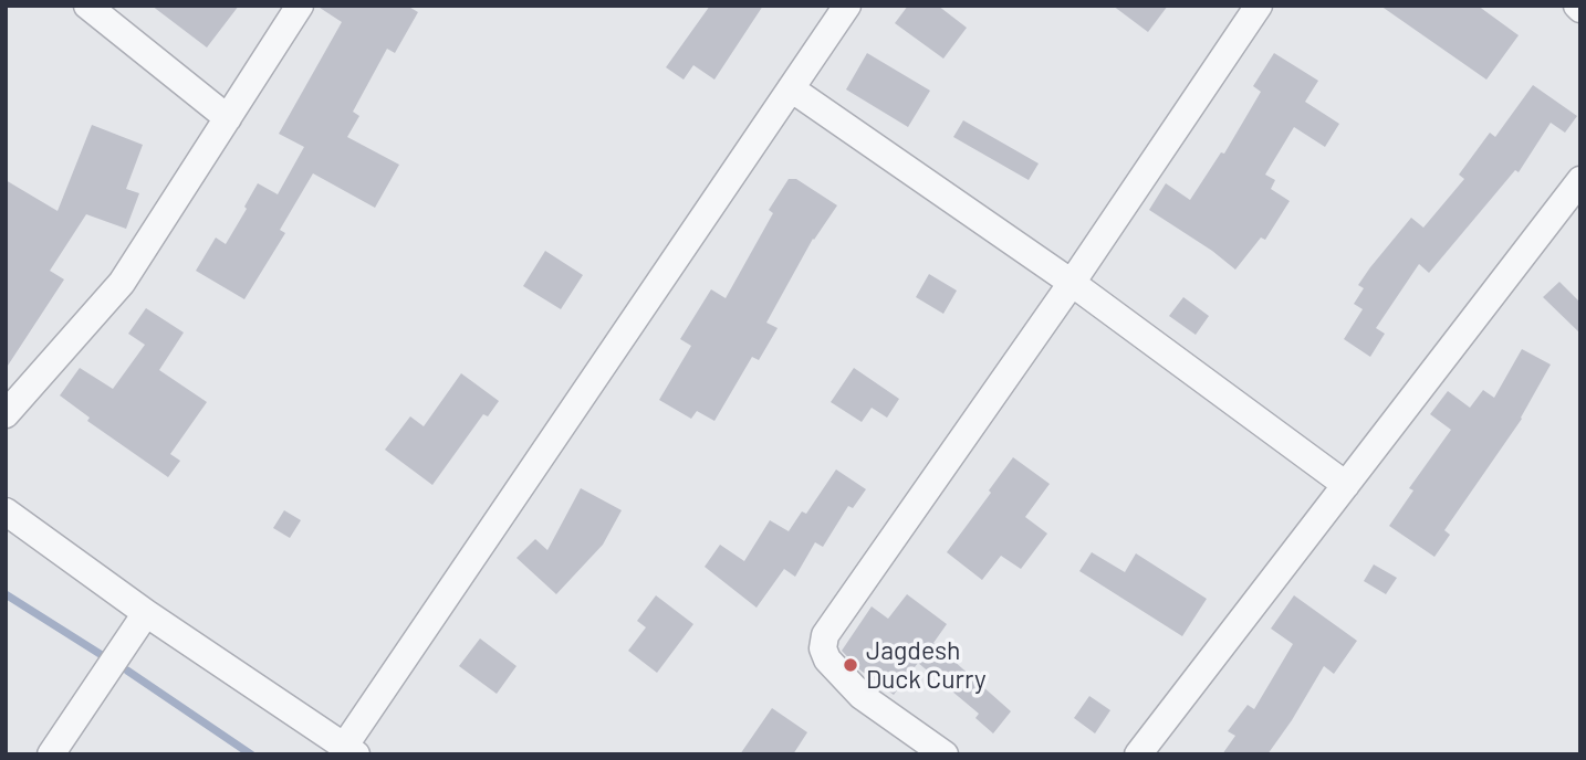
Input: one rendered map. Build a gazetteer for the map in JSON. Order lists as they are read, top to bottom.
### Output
{
  "places": ["Jagdesh Duck Curry"]
}
